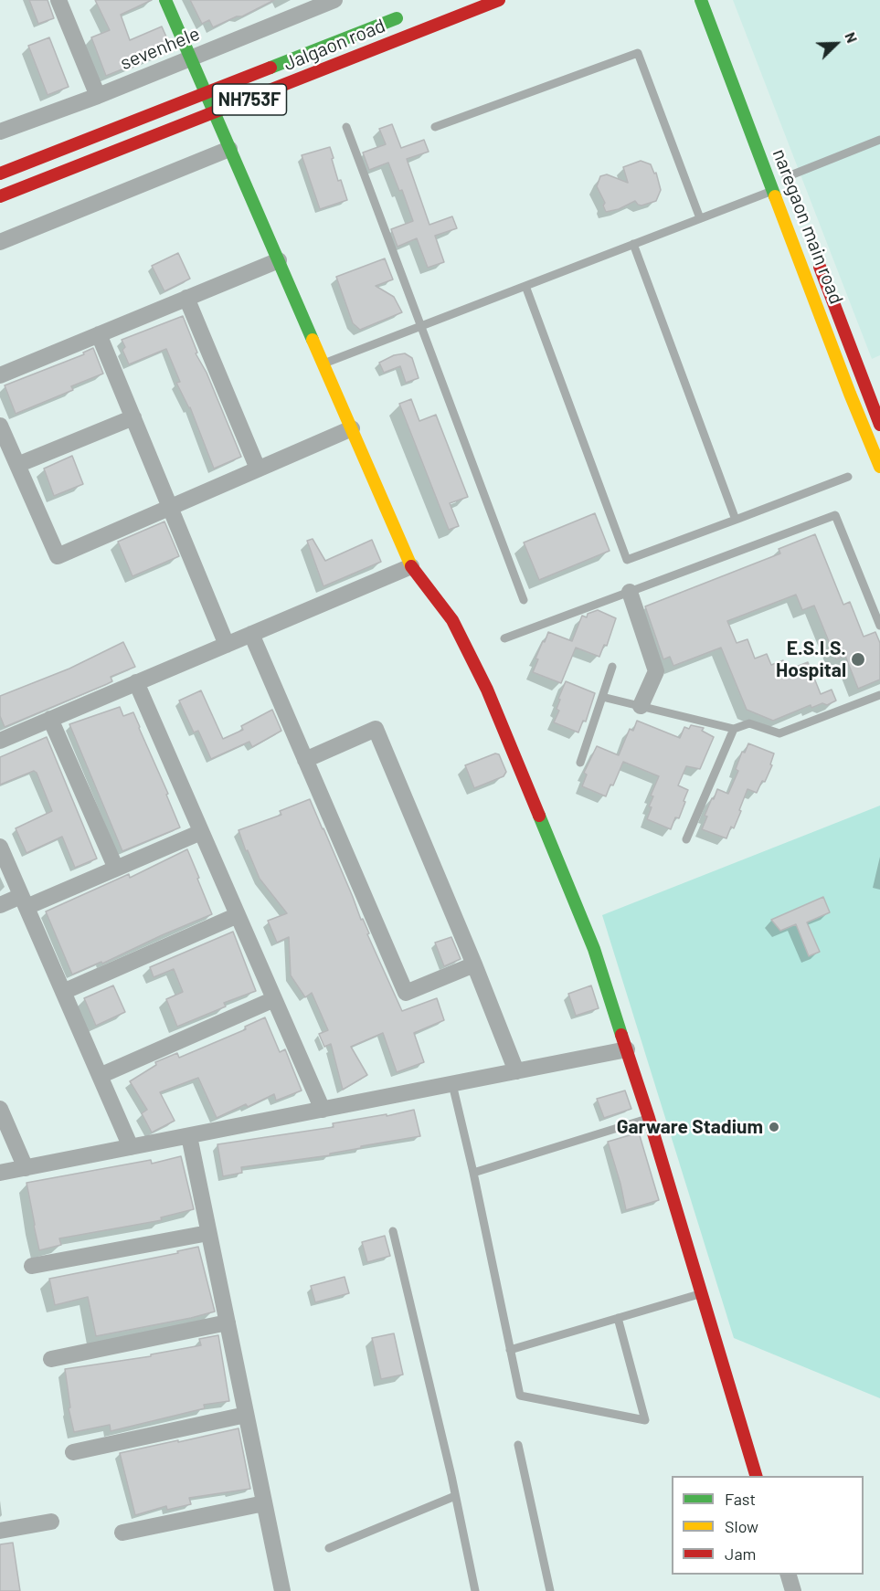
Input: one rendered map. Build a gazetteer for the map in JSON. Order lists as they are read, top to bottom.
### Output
{
  "streets": {
    "main road": ["Jalgaon road", "NH753F", "naregaon main road"],
    "street": ["sevenhele"]
  },
  "places": ["E.S.I.S. Hospital", "Garware Stadium"],
  "legend": ["Fast", "Slow", "Jam"],
  "north": "top right"
}
